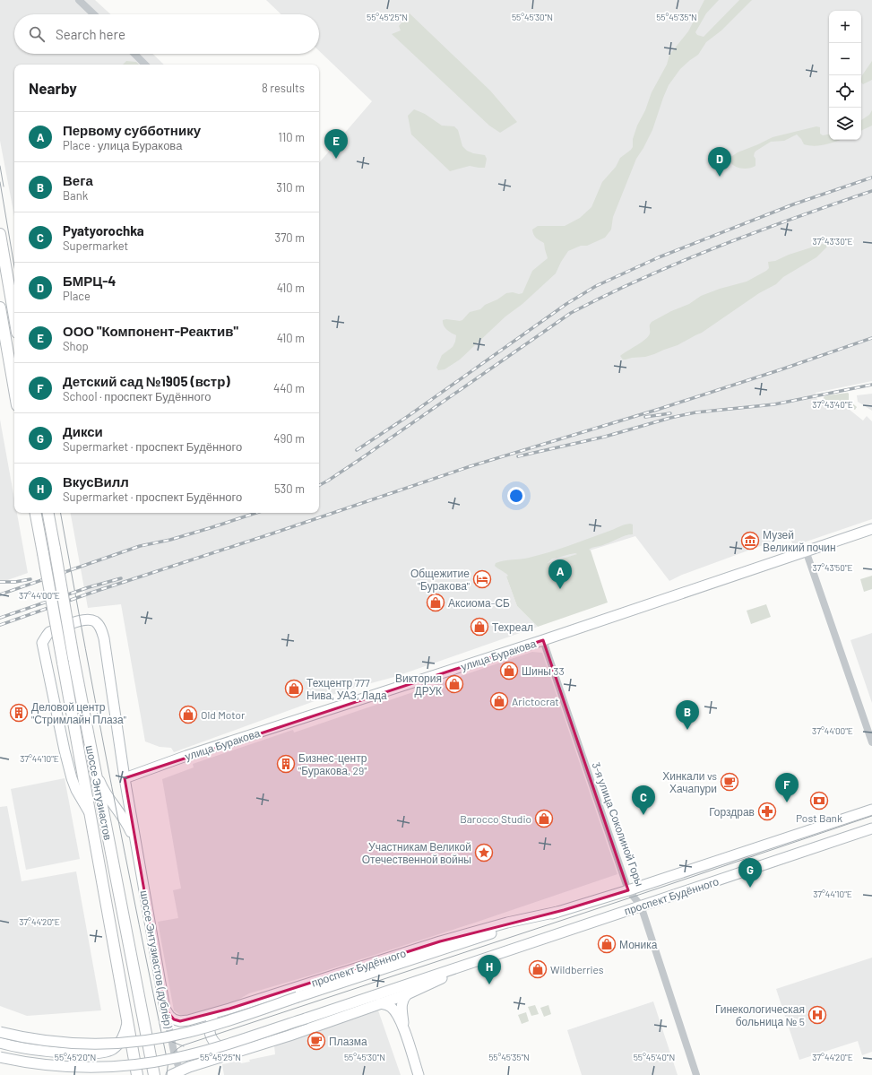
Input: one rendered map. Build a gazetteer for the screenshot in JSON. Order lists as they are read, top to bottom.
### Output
{
  "streets": {
    "main road": [
      "улица Буракова",
      "шоссе Энтузиастов",
      "проспект Будённого",
      "шоссе Энтузиастов (дублёр)"
    ],
    "street": ["3-я улица Соколиной Горы"]
  },
  "crossings": [
    ["улица Буракова", "3-я улица Соколиной Горы"],
    ["3-я улица Соколиной Горы", "проспект Будённого"],
    ["проспект Будённого", "шоссе Энтузиастов (дублёр)"]
  ],
  "places": {
    "museum": ["Музей Великий почин"],
    "hotel": ["Общежитие \"Буракова\""],
    "shop": [
      "Аксиома-СБ",
      "Техреал",
      "Шины 33",
      "Виктория ДРУК",
      "Техцентр 777 Нива, УАЗ, Лада",
      "Arictocrat",
      "Old Motor",
      "Barocco Studio",
      "Моника",
      "Wildberries"
    ],
    "building": ["Деловой центр \"Стримлайн Плаза\"", "Бизнес-центр \"Буракова, 29\""],
    "cafe": ["Хинкали vs Хачапури", "Плазма"],
    "bank": ["Post Bank"],
    "pharmacy": ["Горздрав"],
    "place": ["Участникам Великой Отечественной войны"],
    "hospital": ["Гинекологическая больница № 5"]
  },
  "page": {
    "map_buttons": ["+", "−"],
    "search": "Search here",
    "heading": ["Nearby", "8 results"],
    "list": [
      {
        "mark": "A",
        "name": "Первому субботнику",
        "note": "Place · улица Буракова",
        "value": "110 m"
      },
      {
        "mark": "B",
        "name": "Вега",
        "note": "Bank",
        "value": "310 m"
      },
      {
        "mark": "C",
        "name": "Pyatyorochka",
        "note": "Supermarket",
        "value": "370 m"
      },
      {
        "mark": "D",
        "name": "БМРЦ-4",
        "note": "Place",
        "value": "410 m"
      },
      {
        "mark": "E",
        "name": "ООО \"Компонент-Реактив\"",
        "note": "Shop",
        "value": "410 m"
      },
      {
        "mark": "F",
        "name": "Детский сад №1905 (встр)",
        "note": "School · проспект Будённого",
        "value": "440 m"
      },
      {
        "mark": "G",
        "name": "Дикси",
        "note": "Supermarket · проспект Будённого",
        "value": "490 m"
      },
      {
        "mark": "H",
        "name": "ВкусВилл",
        "note": "Supermarket · проспект Будённого",
        "value": "530 m"
      }
    ],
    "pins": [
      "E",
      "D",
      "A",
      "B",
      "F",
      "C",
      "G",
      "H"
    ]
  },
  "coordinates": [
    "55°45'25\"N",
    "55°45'30\"N",
    "55°45'35\"N",
    "37°43'30\"E",
    "37°43'40\"E",
    "37°43'50\"E",
    "37°44'00\"E",
    "37°44'10\"E",
    "37°44'20\"E",
    "55°45'20\"N",
    "55°45'40\"N"
  ]
}
